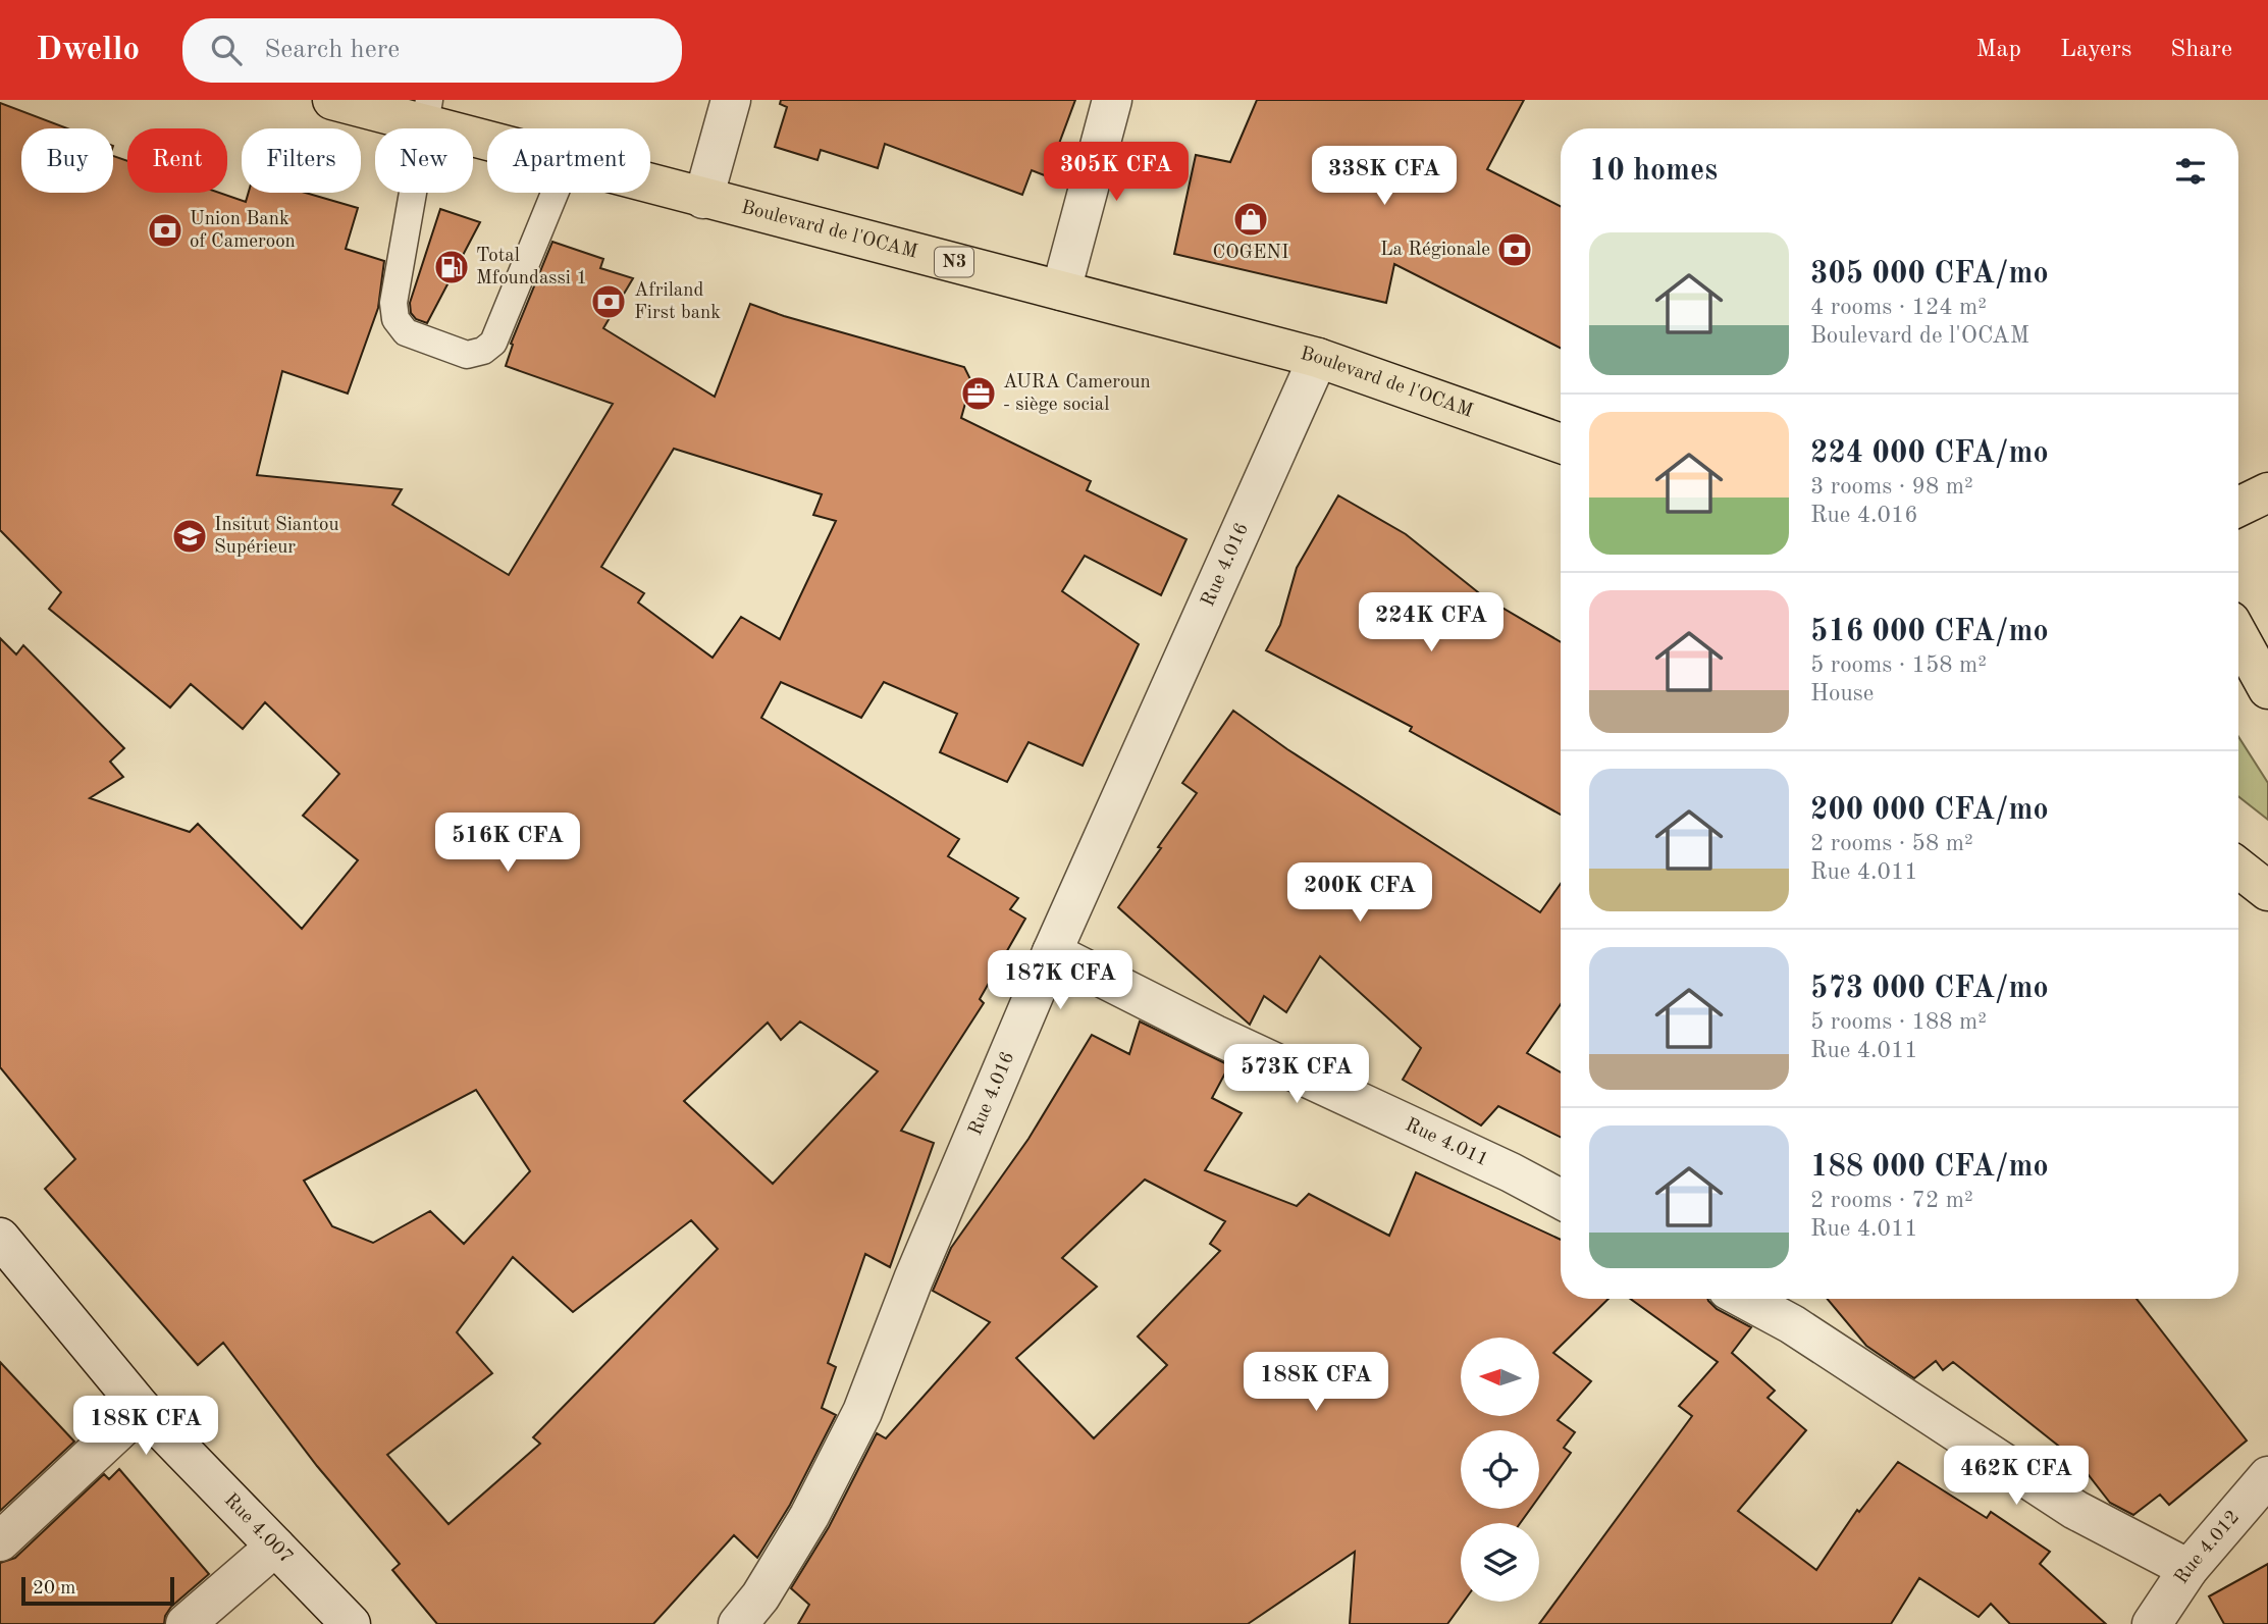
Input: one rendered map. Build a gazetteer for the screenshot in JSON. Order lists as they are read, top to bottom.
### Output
{
  "streets": {
    "main road": ["Boulevard de l'OCAM", "N3"],
    "street": [
      "Rue 4.016",
      "Rue 4.011",
      "Rue 4.007",
      "Rue 4.012"
    ]
  },
  "crossings": [
    ["Boulevard de l'OCAM", "Rue 4.016"],
    ["Rue 4.016", "Rue 4.011"]
  ],
  "places": {
    "shop": ["COGENI"],
    "bank": ["Union Bank of Cameroon", "La Régionale", "Afriland First bank"],
    "fuel station": ["Total Mfoundassi 1"],
    "office": ["AURA Cameroun - siège social"],
    "school or university": ["Insitut Siantou Supérieur"]
  },
  "scale_bar": "20 m",
  "north": "left",
  "page": {
    "header": "Dwello",
    "search": "Search here",
    "nav": ["Map", "Layers", "Share"],
    "chip": [
      "Buy",
      "Rent",
      "Filters",
      "New",
      "Apartment"
    ],
    "heading": "10 homes",
    "price": [
      "305K CFA",
      "338K CFA",
      "224K CFA",
      "516K CFA",
      "200K CFA",
      "187K CFA",
      "573K CFA",
      "188K CFA",
      "188K CFA",
      "462K CFA"
    ],
    "list": [
      {
        "name": "305 000 CFA/mo",
        "note": "4 rooms · 124 m² · Boulevard de l'OCAM"
      },
      {
        "name": "224 000 CFA/mo",
        "note": "3 rooms · 98 m² · Rue 4.016"
      },
      {
        "name": "516 000 CFA/mo",
        "note": "5 rooms · 158 m² · House"
      },
      {
        "name": "200 000 CFA/mo",
        "note": "2 rooms · 58 m² · Rue 4.011"
      },
      {
        "name": "573 000 CFA/mo",
        "note": "5 rooms · 188 m² · Rue 4.011"
      },
      {
        "name": "188 000 CFA/mo",
        "note": "2 rooms · 72 m² · Rue 4.011"
      }
    ],
    "scale": "20 m"
  }
}
